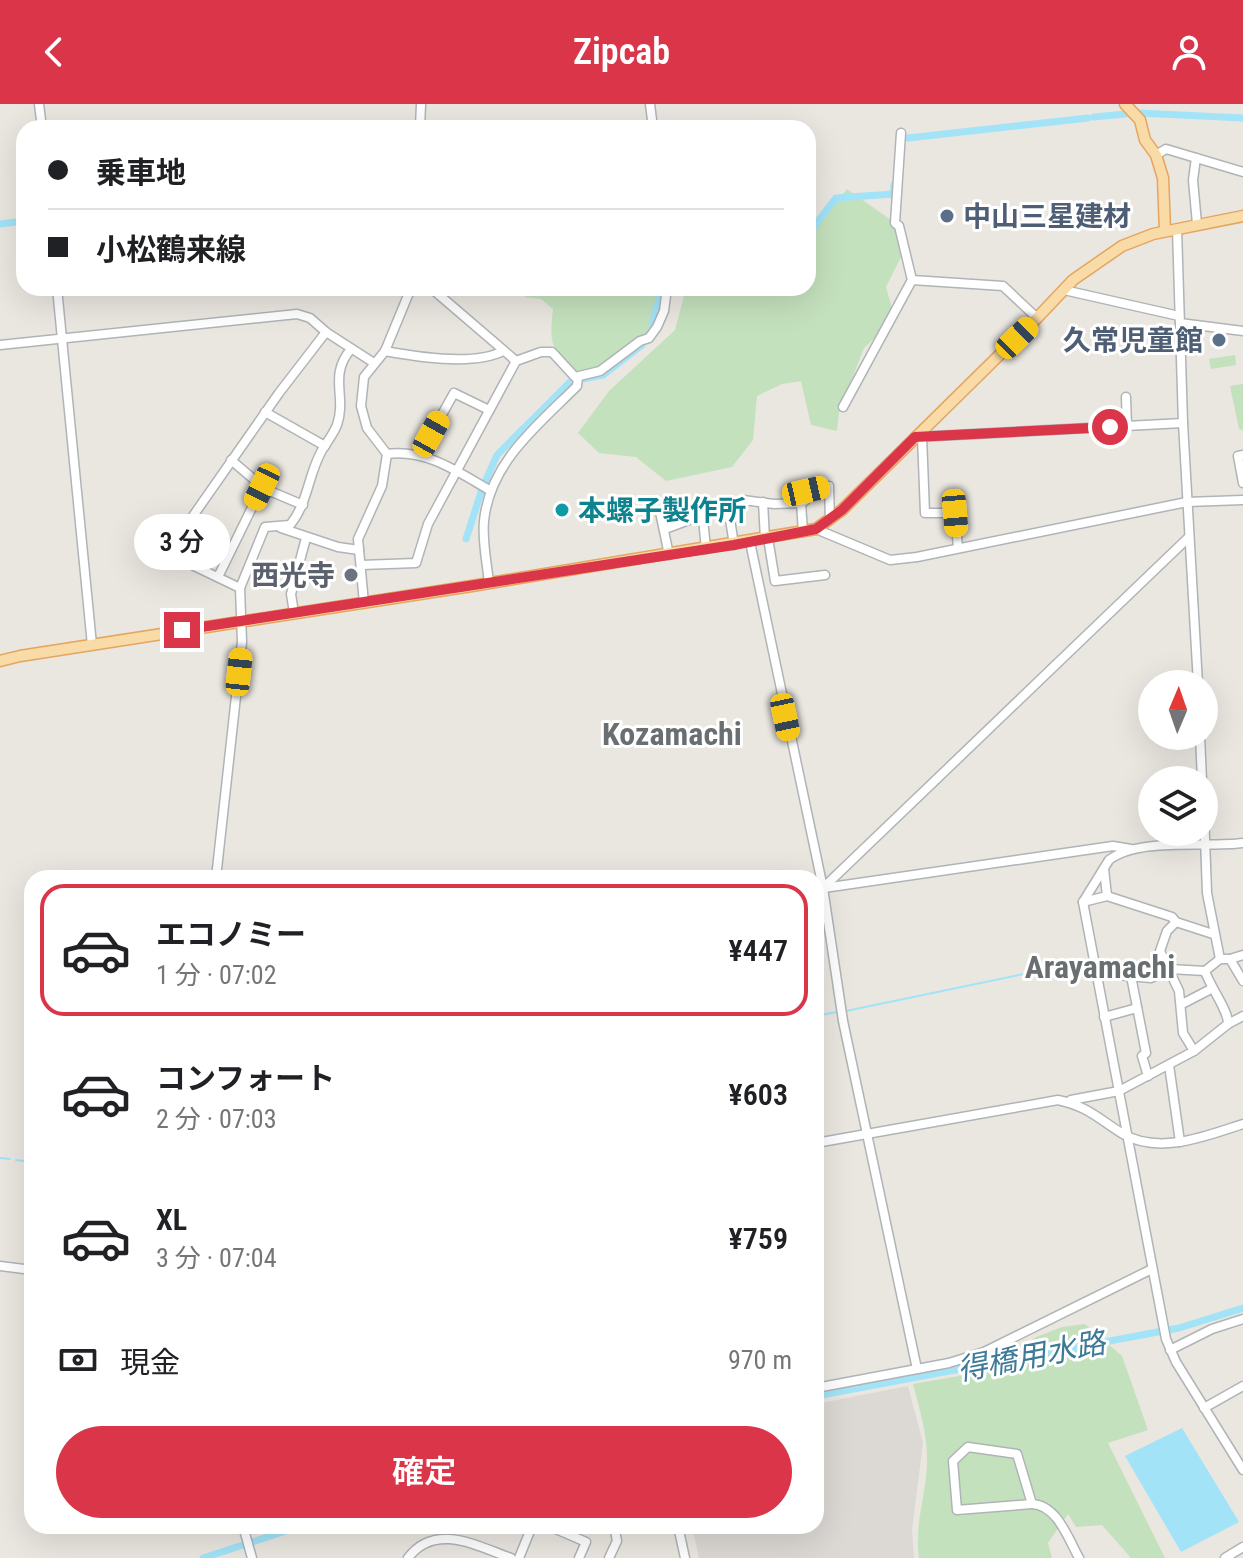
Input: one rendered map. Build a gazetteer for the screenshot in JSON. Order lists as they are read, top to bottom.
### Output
{
  "districts": ["Kozamachi", "Arayamachi"],
  "water": ["得橋用水路"],
  "places": [
    "中山三星建材",
    "久常児童館",
    "本螺子製作所",
    "西光寺"
  ],
  "north": "top",
  "page": {
    "header": "Zipcab",
    "banner": ["乗車地", "小松鶴来線"],
    "bubble": "3 分",
    "list": [
      {
        "name": "エコノミー",
        "note": "1 分 · 07:02",
        "value": "¥447"
      },
      {
        "name": "コンフォート",
        "note": "2 分 · 07:03",
        "value": "¥603"
      },
      {
        "name": "XL",
        "note": "3 分 · 07:04",
        "value": "¥759"
      }
    ],
    "pay": ["現金", "970 m"],
    "buttons": "確定"
  }
}
